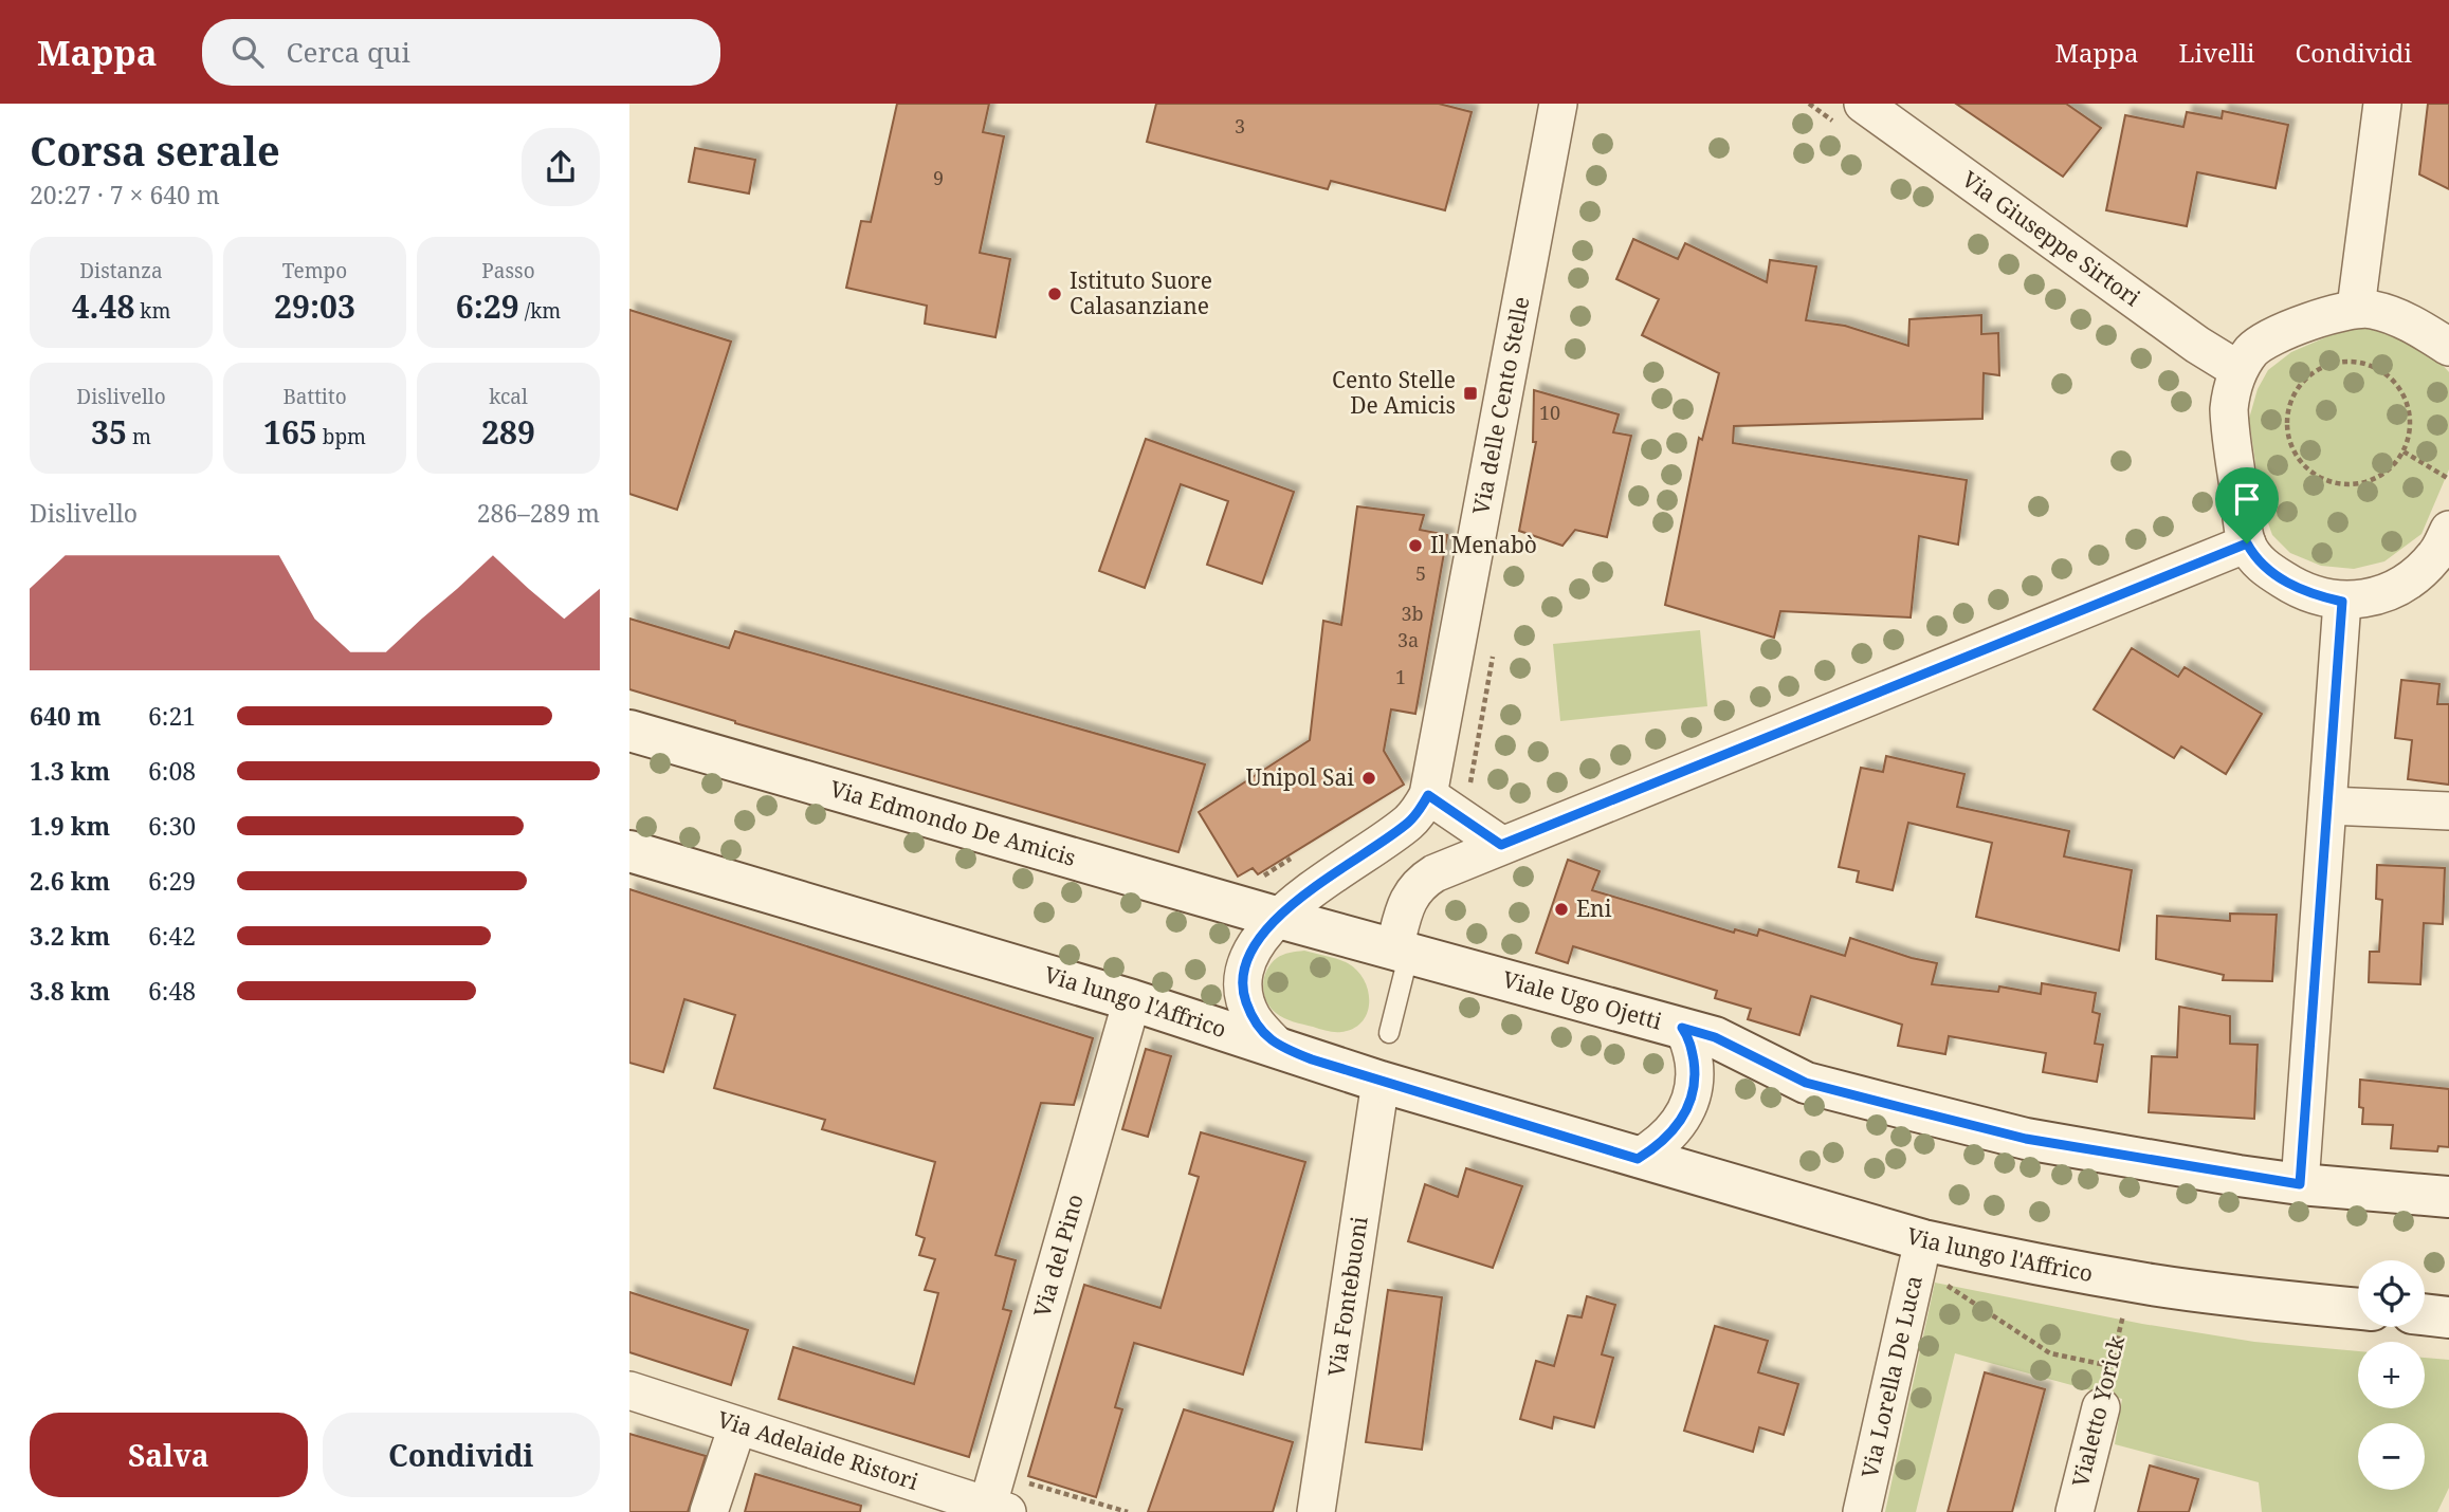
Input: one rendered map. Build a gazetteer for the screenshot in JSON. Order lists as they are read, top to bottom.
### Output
{
  "streets": {
    "main road": ["Via Edmondo De Amicis", "Viale Ugo Ojetti", "Via lungo l'Affrico"],
    "street": [
      "Via Giuseppe Sirtori",
      "Via delle Cento Stelle",
      "Via del Pino",
      "Via Fontebuoni",
      "Via Lorella De Luca",
      "Vialetto Yorick",
      "Via Adelaide Ristori"
    ]
  },
  "crossings": [
    ["Via delle Cento Stelle", "Via Edmondo De Amicis"],
    ["Via delle Cento Stelle", "Viale Ugo Ojetti"],
    ["Via delle Cento Stelle", "Via lungo l'Affrico"],
    ["Via Edmondo De Amicis", "Viale Ugo Ojetti"],
    ["Via Edmondo De Amicis", "Via lungo l'Affrico"],
    ["Viale Ugo Ojetti", "Via lungo l'Affrico"],
    ["Via lungo l'Affrico", "Via del Pino"],
    ["Via lungo l'Affrico", "Via Fontebuoni"],
    ["Via lungo l'Affrico", "Via Lorella De Luca"],
    ["Via del Pino", "Via Adelaide Ristori"]
  ],
  "places": {
    "other": [
      "Istituto Suore Calasanziane",
      "Il Menabò",
      "Unipol Sai",
      "Eni"
    ],
    "transit": ["Cento Stelle De Amicis"]
  },
  "house_numbers": [
    "3",
    "9",
    "10",
    "5",
    "3b",
    "3a",
    "1"
  ],
  "page": {
    "header": "Mappa",
    "search": "Cerca qui",
    "nav": ["Mappa", "Livelli", "Condividi"],
    "heading": ["Corsa serale", "20:27 · 7 × 640 m"],
    "stats": [
      ["Distanza", "4.48 km"],
      ["Tempo", "29:03"],
      ["Passo", "6:29 /km"],
      ["Dislivello", "35 m"],
      ["Battito", "165 bpm"],
      ["kcal", "289"]
    ],
    "chart": ["Dislivello", "286–289 m"],
    "list": [
      {
        "name": "640 m",
        "note": "6:21"
      },
      {
        "name": "1.3 km",
        "note": "6:08"
      },
      {
        "name": "1.9 km",
        "note": "6:30"
      },
      {
        "name": "2.6 km",
        "note": "6:29"
      },
      {
        "name": "3.2 km",
        "note": "6:42"
      },
      {
        "name": "3.8 km",
        "note": "6:48"
      }
    ],
    "map_buttons": ["+", "−"],
    "buttons": ["Salva", "Condividi"]
  }
}
